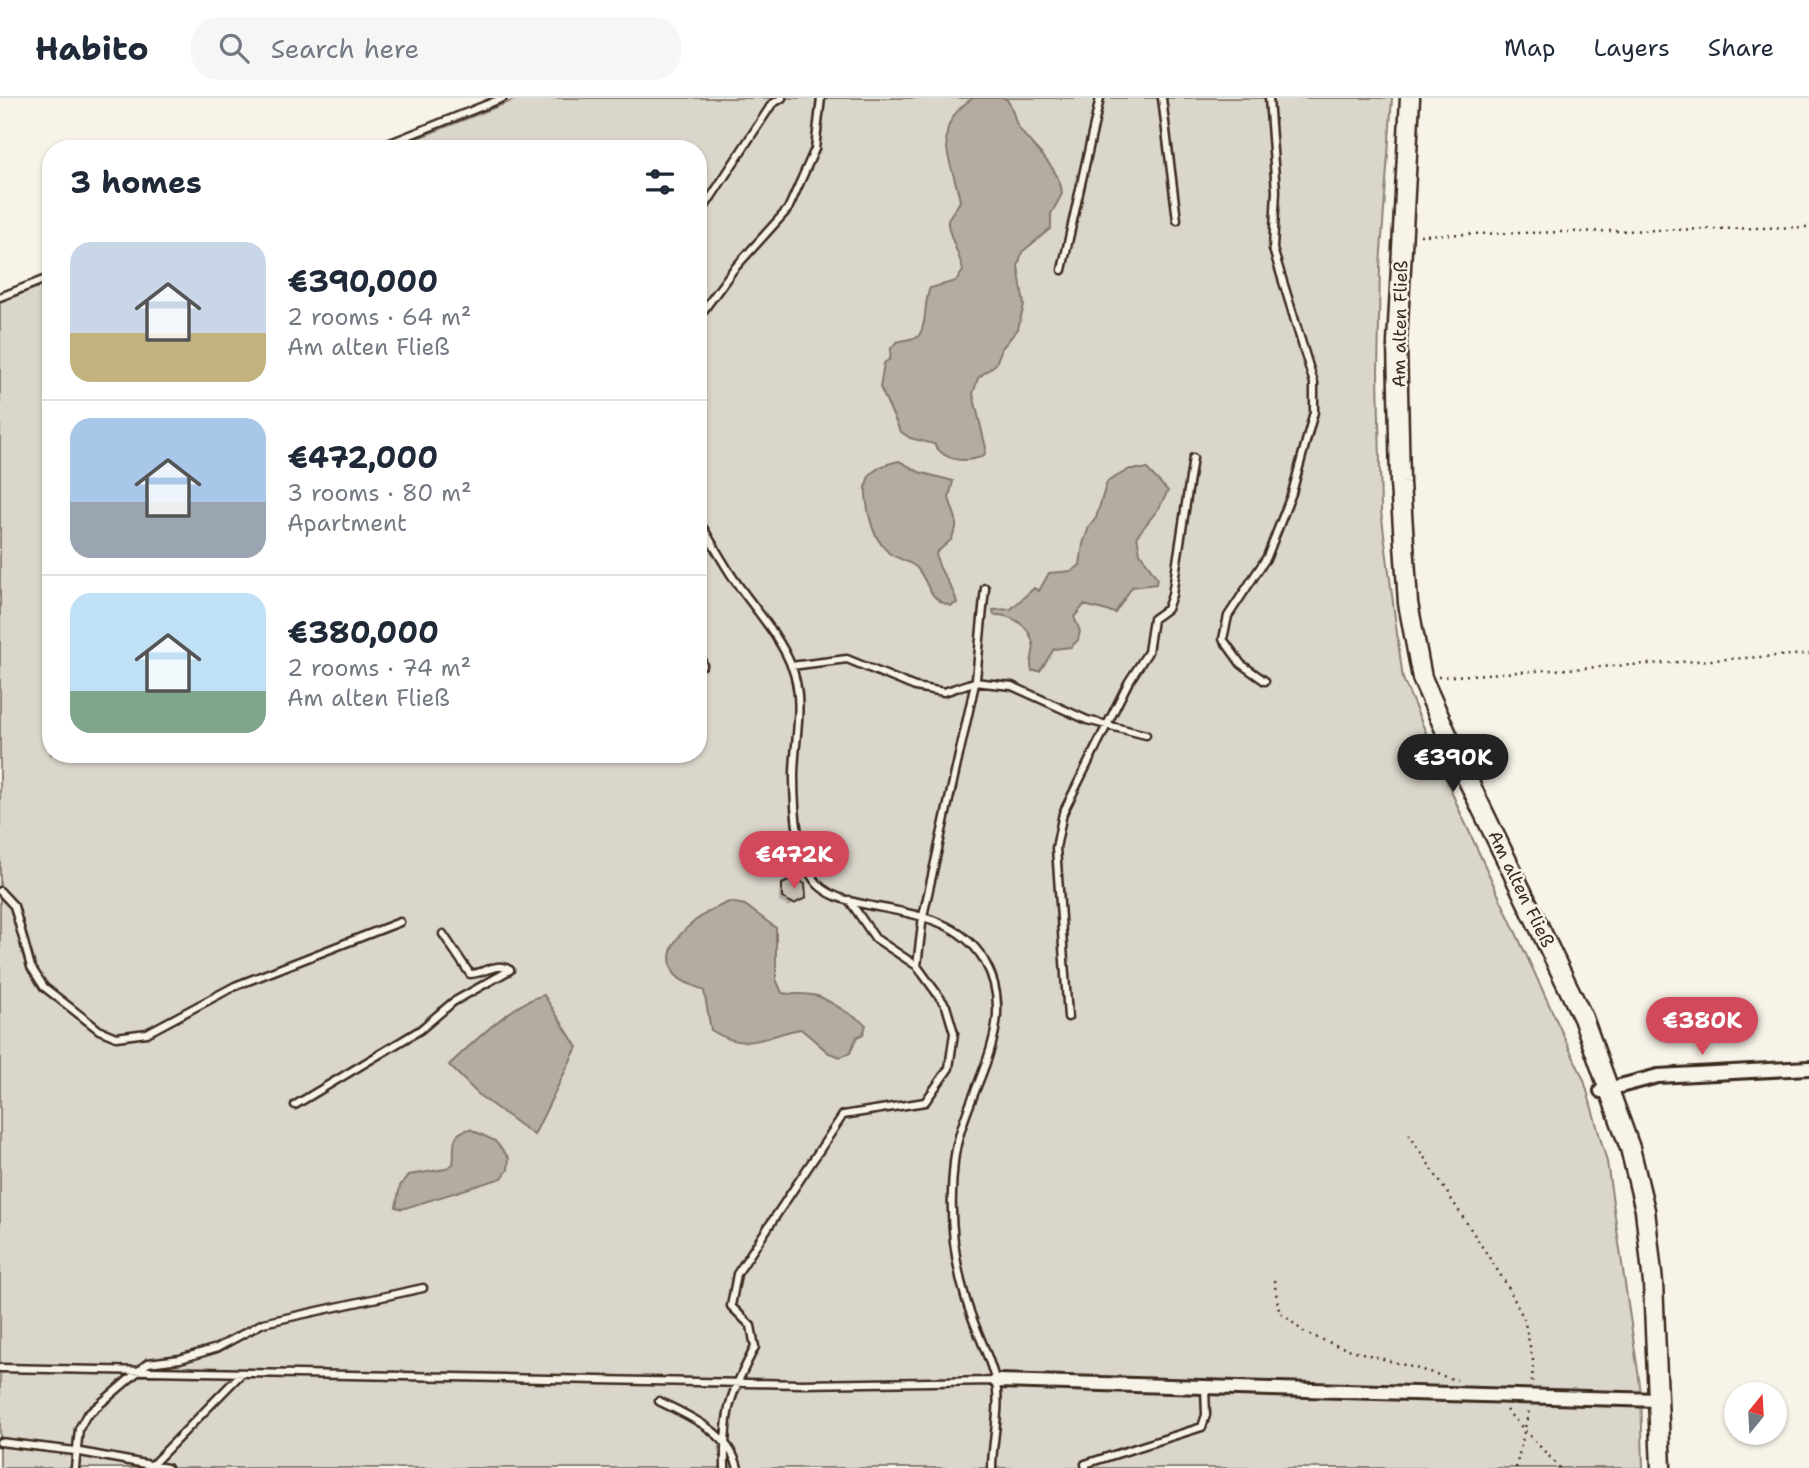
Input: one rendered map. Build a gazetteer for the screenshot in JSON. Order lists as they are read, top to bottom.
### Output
{
  "streets": {
    "main road": ["Am alten Fließ"]
  },
  "north": "top",
  "page": {
    "header": "Habito",
    "search": "Search here",
    "nav": ["Map", "Layers", "Share"],
    "heading": "3 homes",
    "list": [
      {
        "name": "€390,000",
        "note": "2 rooms · 64 m² · Am alten Fließ"
      },
      {
        "name": "€472,000",
        "note": "3 rooms · 80 m² · Apartment"
      },
      {
        "name": "€380,000",
        "note": "2 rooms · 74 m² · Am alten Fließ"
      }
    ],
    "price": ["€390K", "€472K", "€380K"]
  }
}
